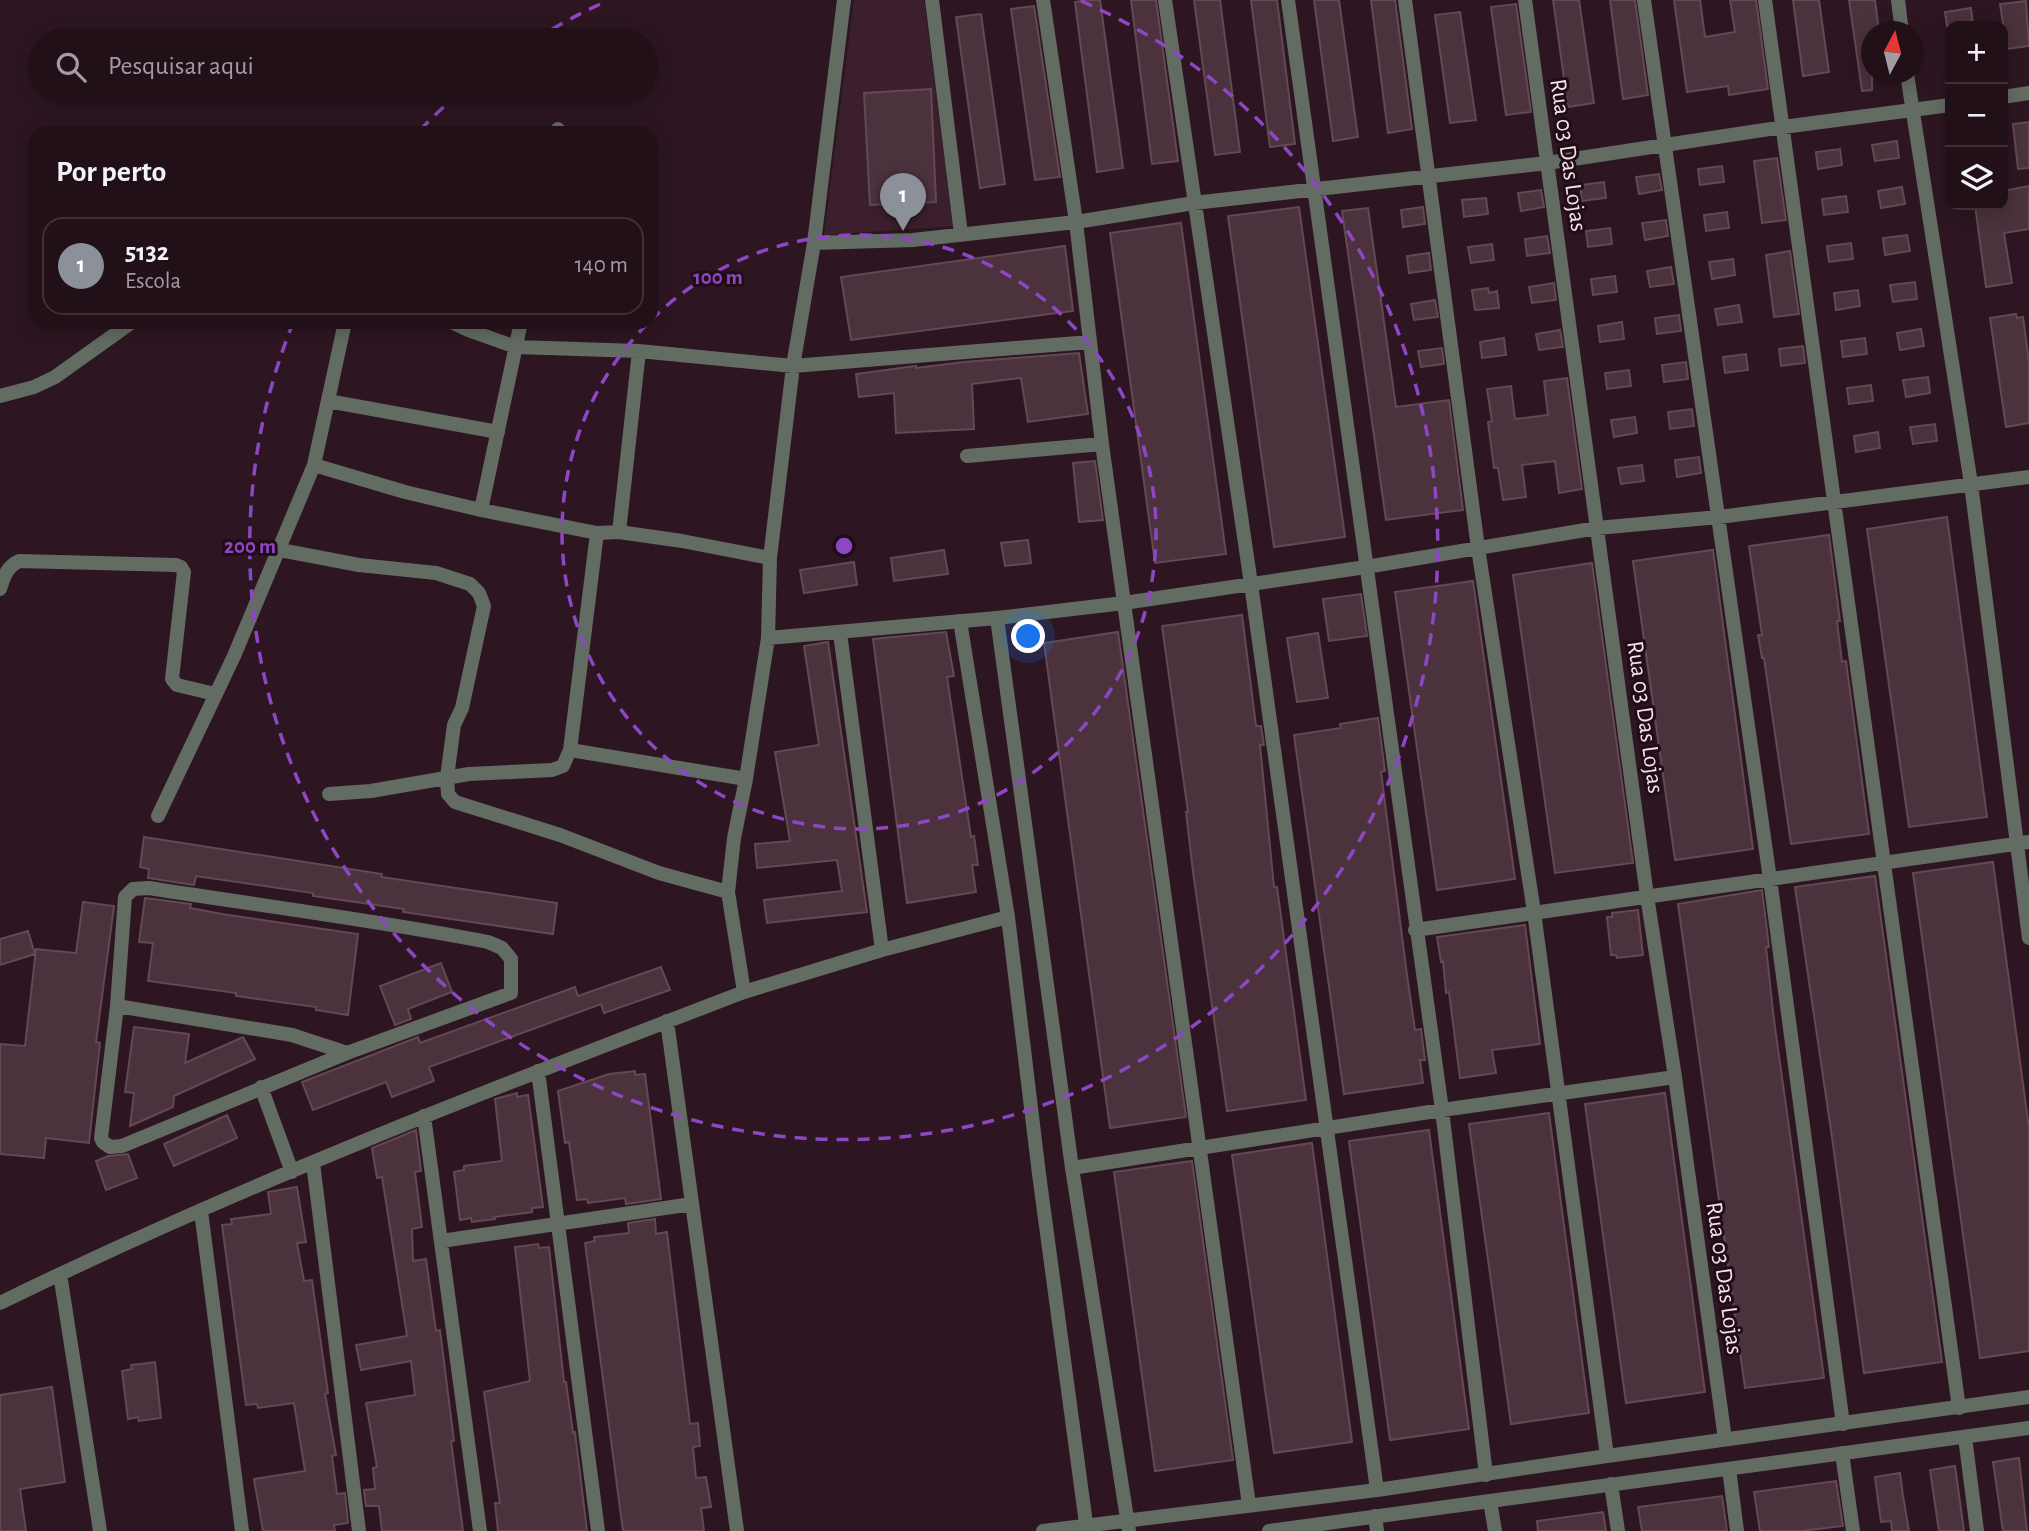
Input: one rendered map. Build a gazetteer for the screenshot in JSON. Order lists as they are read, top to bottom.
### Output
{
  "streets": {
    "street": ["Rua 03 Das Lojas"]
  },
  "north": "top",
  "page": {
    "map_buttons": ["+", "−"],
    "search": "Pesquisar aqui",
    "heading": "Por perto",
    "pins": "1",
    "list": [
      {
        "mark": "1",
        "name": "5132",
        "note": "Escola",
        "value": "140 m"
      }
    ]
  },
  "rings": ["100 m", "200 m"]
}
